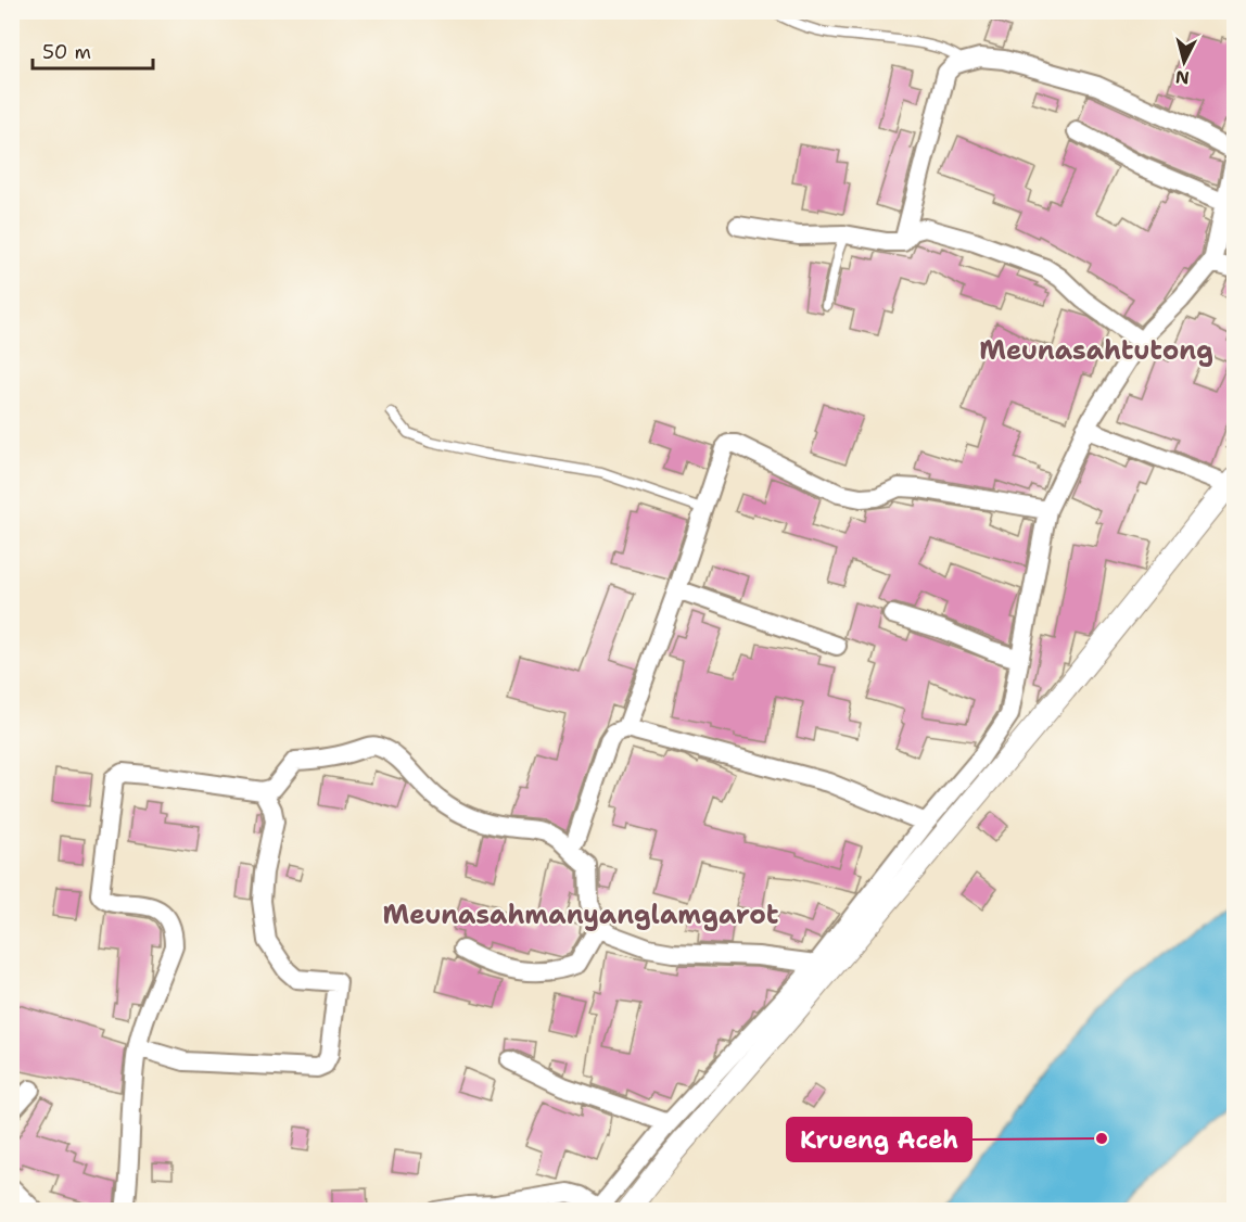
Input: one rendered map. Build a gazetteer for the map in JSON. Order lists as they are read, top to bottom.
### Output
{
  "districts": ["Meunasahtutong", "Meunasahmanyanglamgarot"],
  "places": ["Krueng Aceh"],
  "scale_bar": "50 m",
  "north": "bottom"
}
